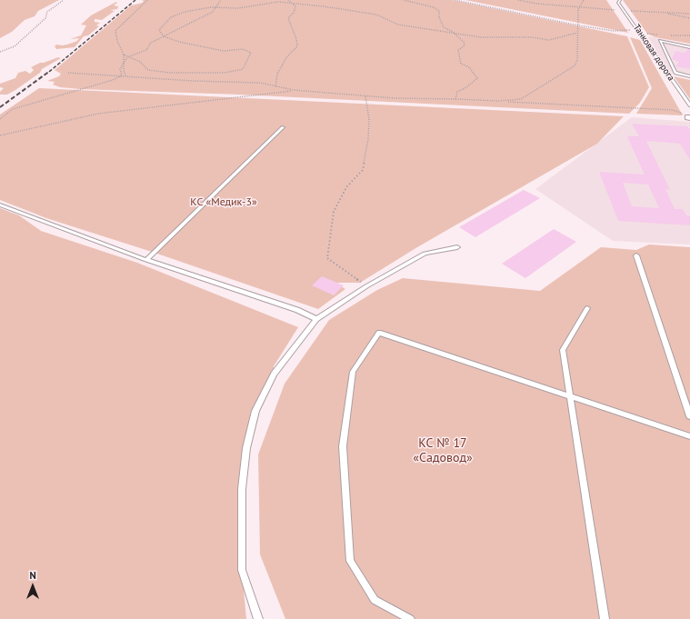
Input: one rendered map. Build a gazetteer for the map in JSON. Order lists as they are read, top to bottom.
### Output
{
  "streets": {
    "lane": ["Танковая дорога"]
  },
  "parks": ["КС «Медик-3»", "КС № 17 «Садовод»"],
  "north": "top"
}
